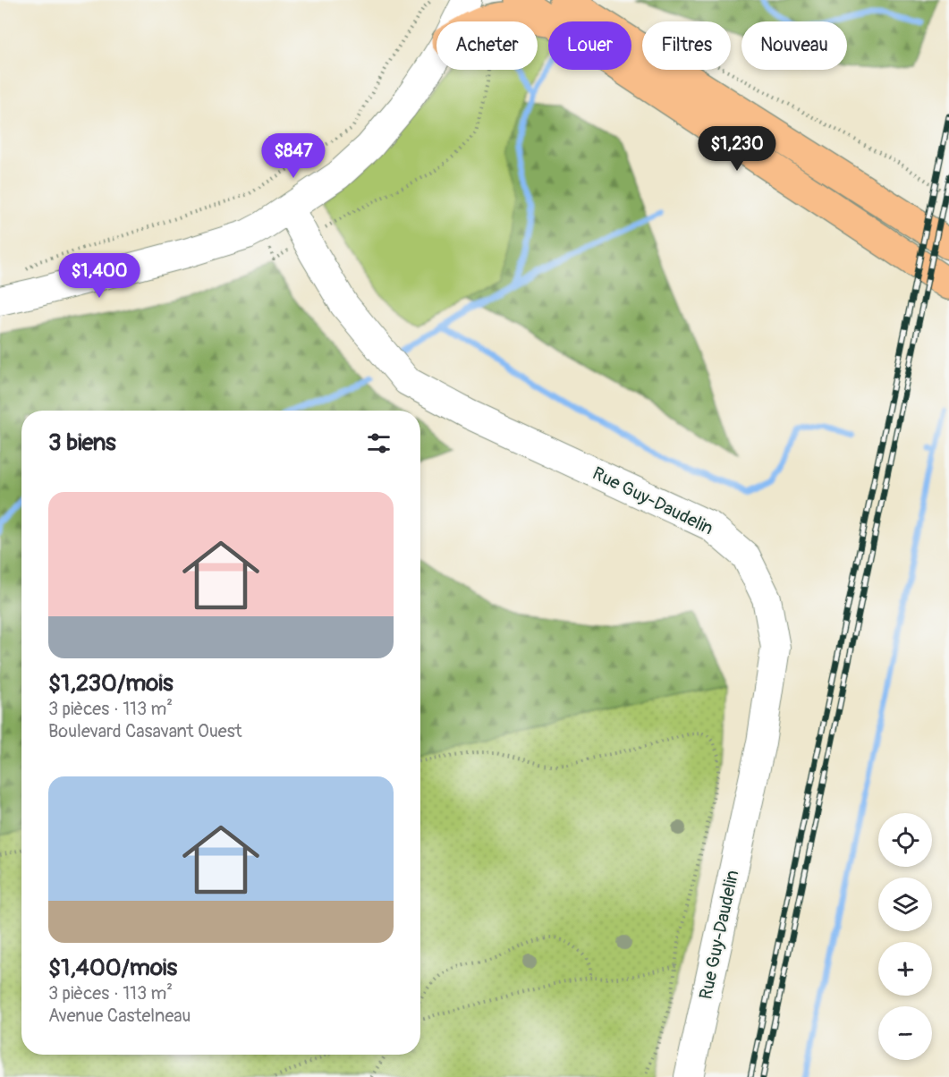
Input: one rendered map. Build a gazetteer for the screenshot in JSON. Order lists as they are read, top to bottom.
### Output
{
  "streets": {
    "street": ["Rue Guy-Daudelin"]
  },
  "page": {
    "chip": [
      "Acheter",
      "Louer",
      "Filtres",
      "Nouveau"
    ],
    "price": ["$1,230", "$847", "$1,400"],
    "heading": "3 biens",
    "list": [
      {
        "name": "$1,230/mois",
        "note": "3 pièces · 113 m² · Boulevard Casavant Ouest"
      },
      {
        "name": "$1,400/mois",
        "note": "3 pièces · 113 m² · Avenue Castelneau"
      }
    ],
    "map_buttons": ["+", "−"]
  }
}
